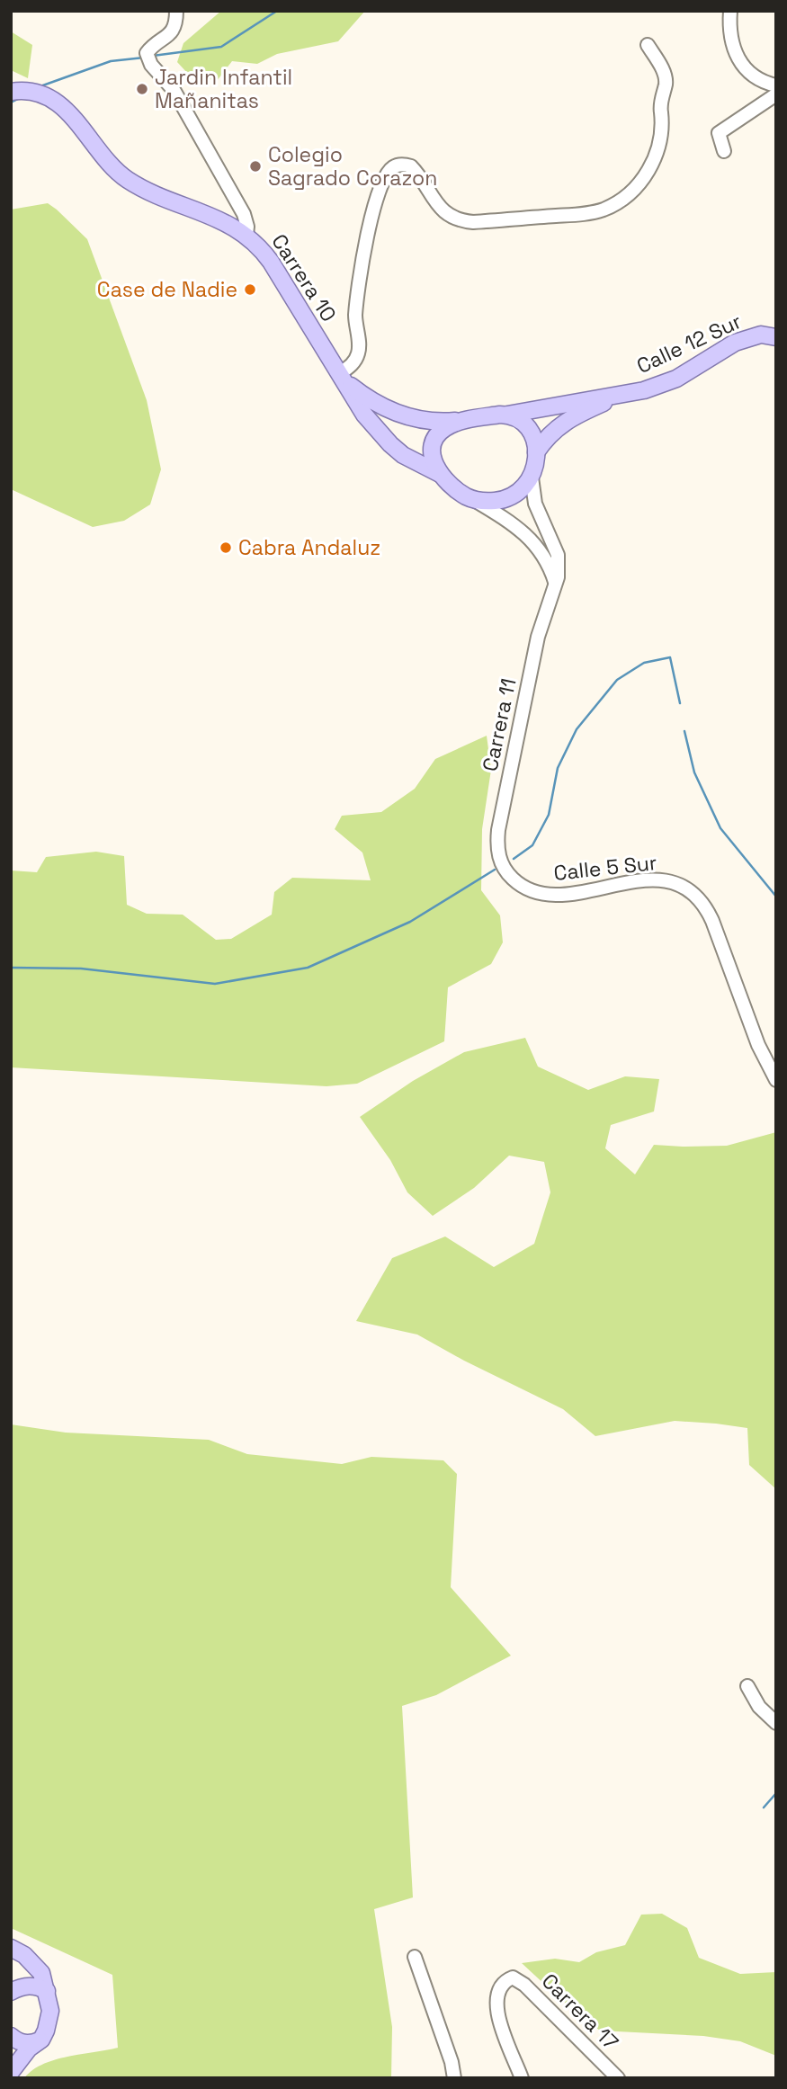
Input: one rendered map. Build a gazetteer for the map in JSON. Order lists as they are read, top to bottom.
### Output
{
  "streets": {
    "main road": ["Carrera 10", "Calle 12 Sur"],
    "street": ["Carrera 11", "Calle 5 Sur", "Carrera 17"]
  },
  "crossings": [
    ["Carrera 10", "Calle 12 Sur"],
    ["Carrera 10", "Carrera 11"],
    ["Calle 12 Sur", "Carrera 11"],
    ["Carrera 11", "Calle 5 Sur"]
  ],
  "places": [
    "Jardin Infantil Mañanitas",
    "Colegio Sagrado Corazon",
    "Case de Nadie",
    "Cabra Andaluz"
  ]
}
